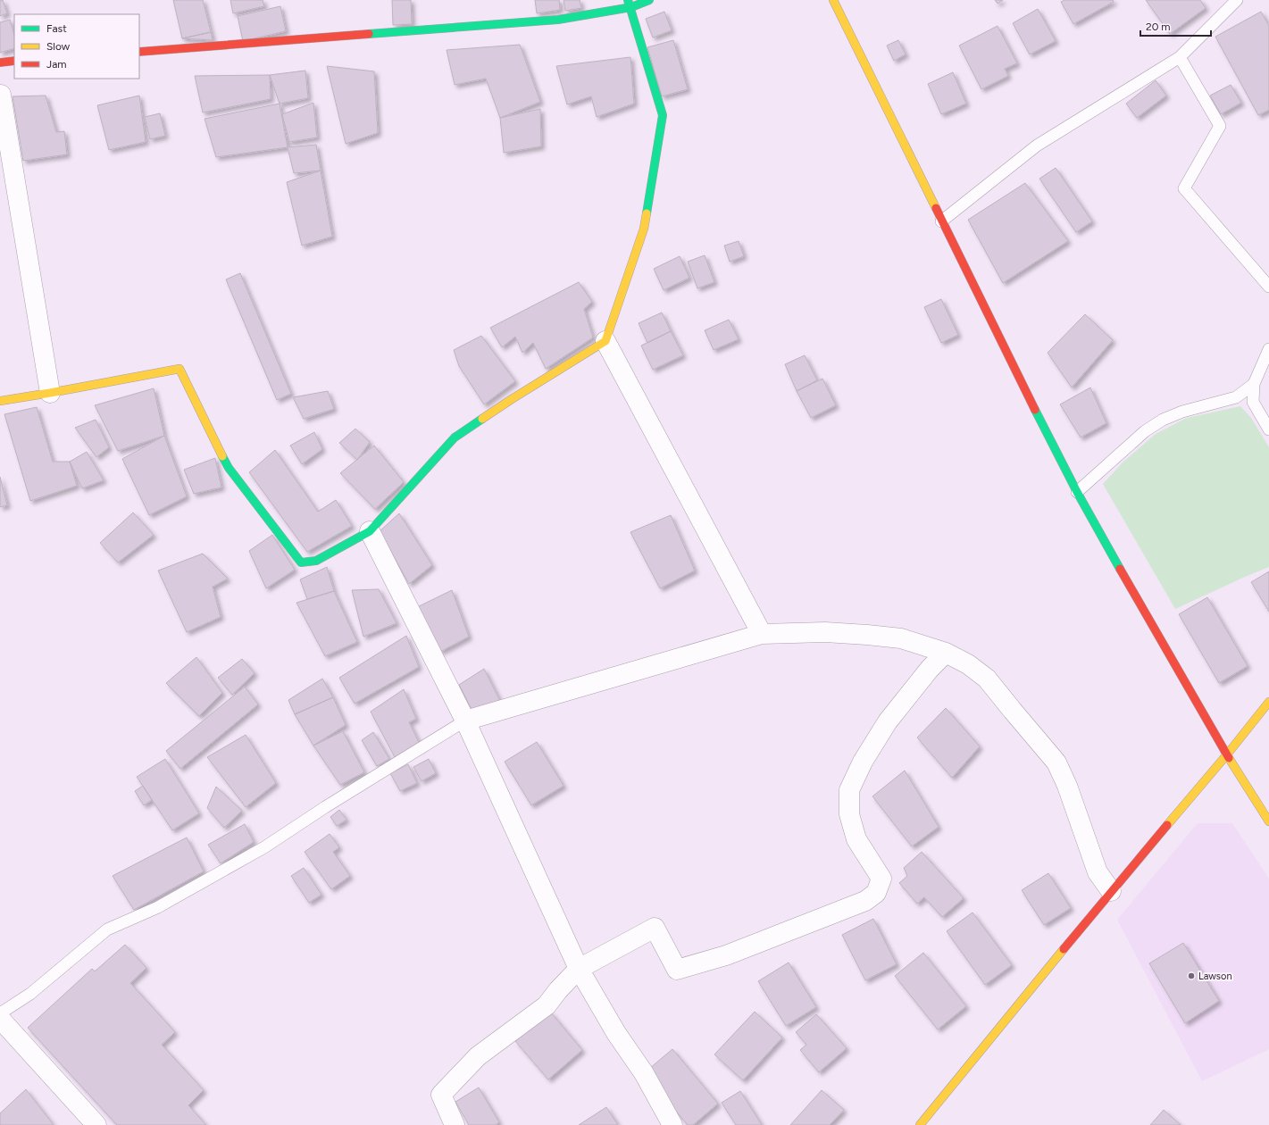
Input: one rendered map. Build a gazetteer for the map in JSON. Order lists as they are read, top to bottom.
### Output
{
  "places": ["Lawson"],
  "legend": ["Fast", "Slow", "Jam"],
  "scale_bar": "20 m"
}
